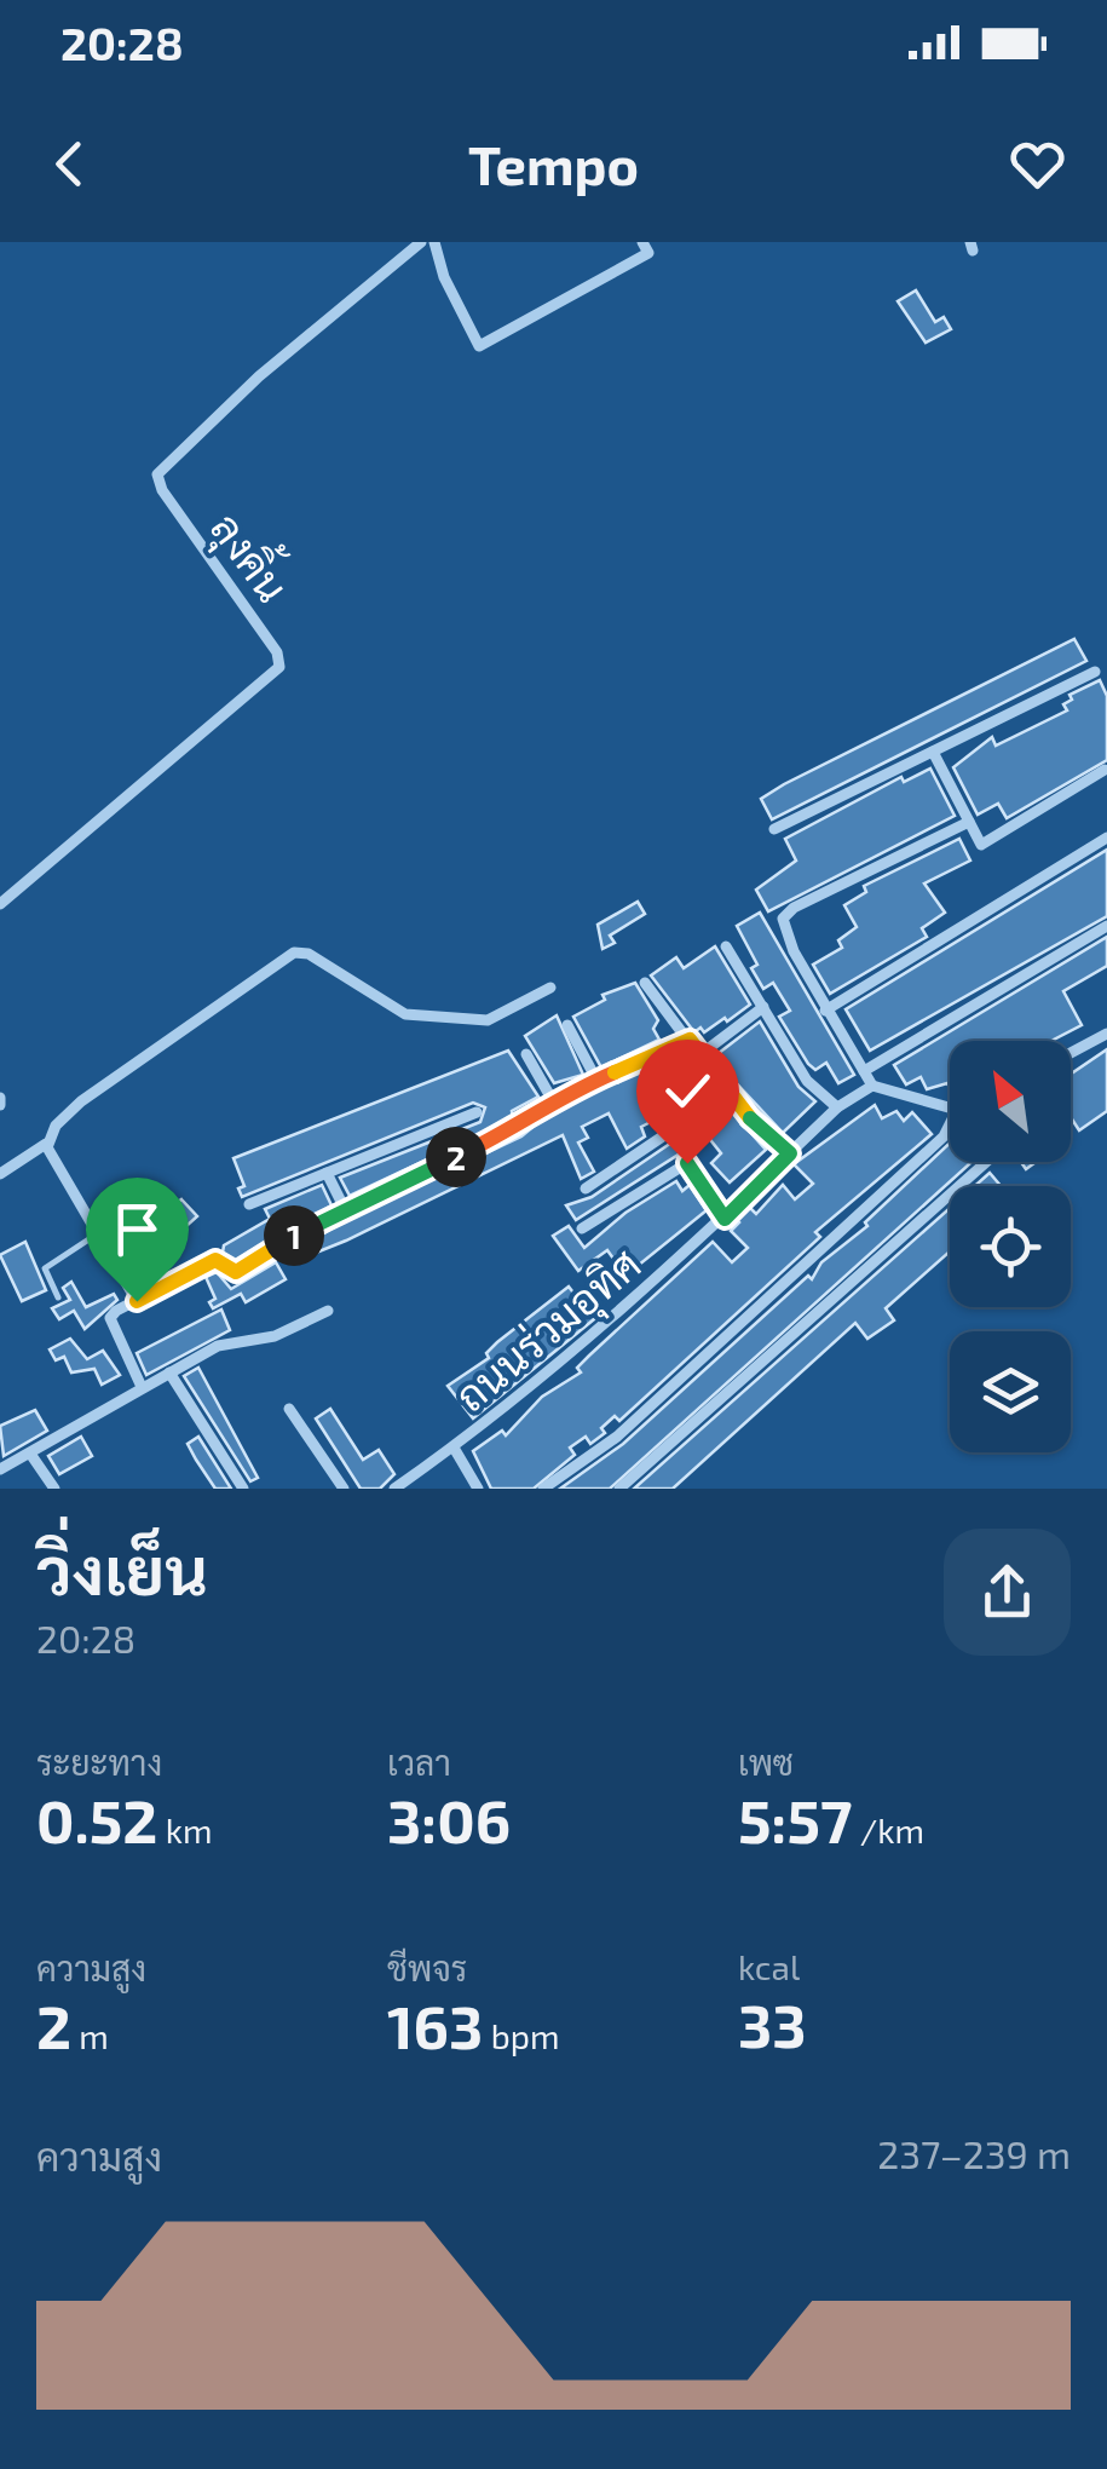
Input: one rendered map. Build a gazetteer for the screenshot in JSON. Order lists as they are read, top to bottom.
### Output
{
  "streets": {
    "street": ["ลุงคิ้น", "ถนนร่วมอุทิศ"]
  },
  "north": "top left",
  "page": {
    "status": "20:28",
    "header": "Tempo",
    "pins": ["2", "1"],
    "heading": ["วิ่งเย็น", "20:28"],
    "stats": [
      ["ระยะทาง", "0.52 km"],
      ["เวลา", "3:06"],
      ["เพซ", "5:57 /km"],
      ["ความสูง", "2 m"],
      ["ชีพจร", "163 bpm"],
      ["kcal", "33"]
    ],
    "chart": ["ความสูง", "237–239 m"]
  }
}
